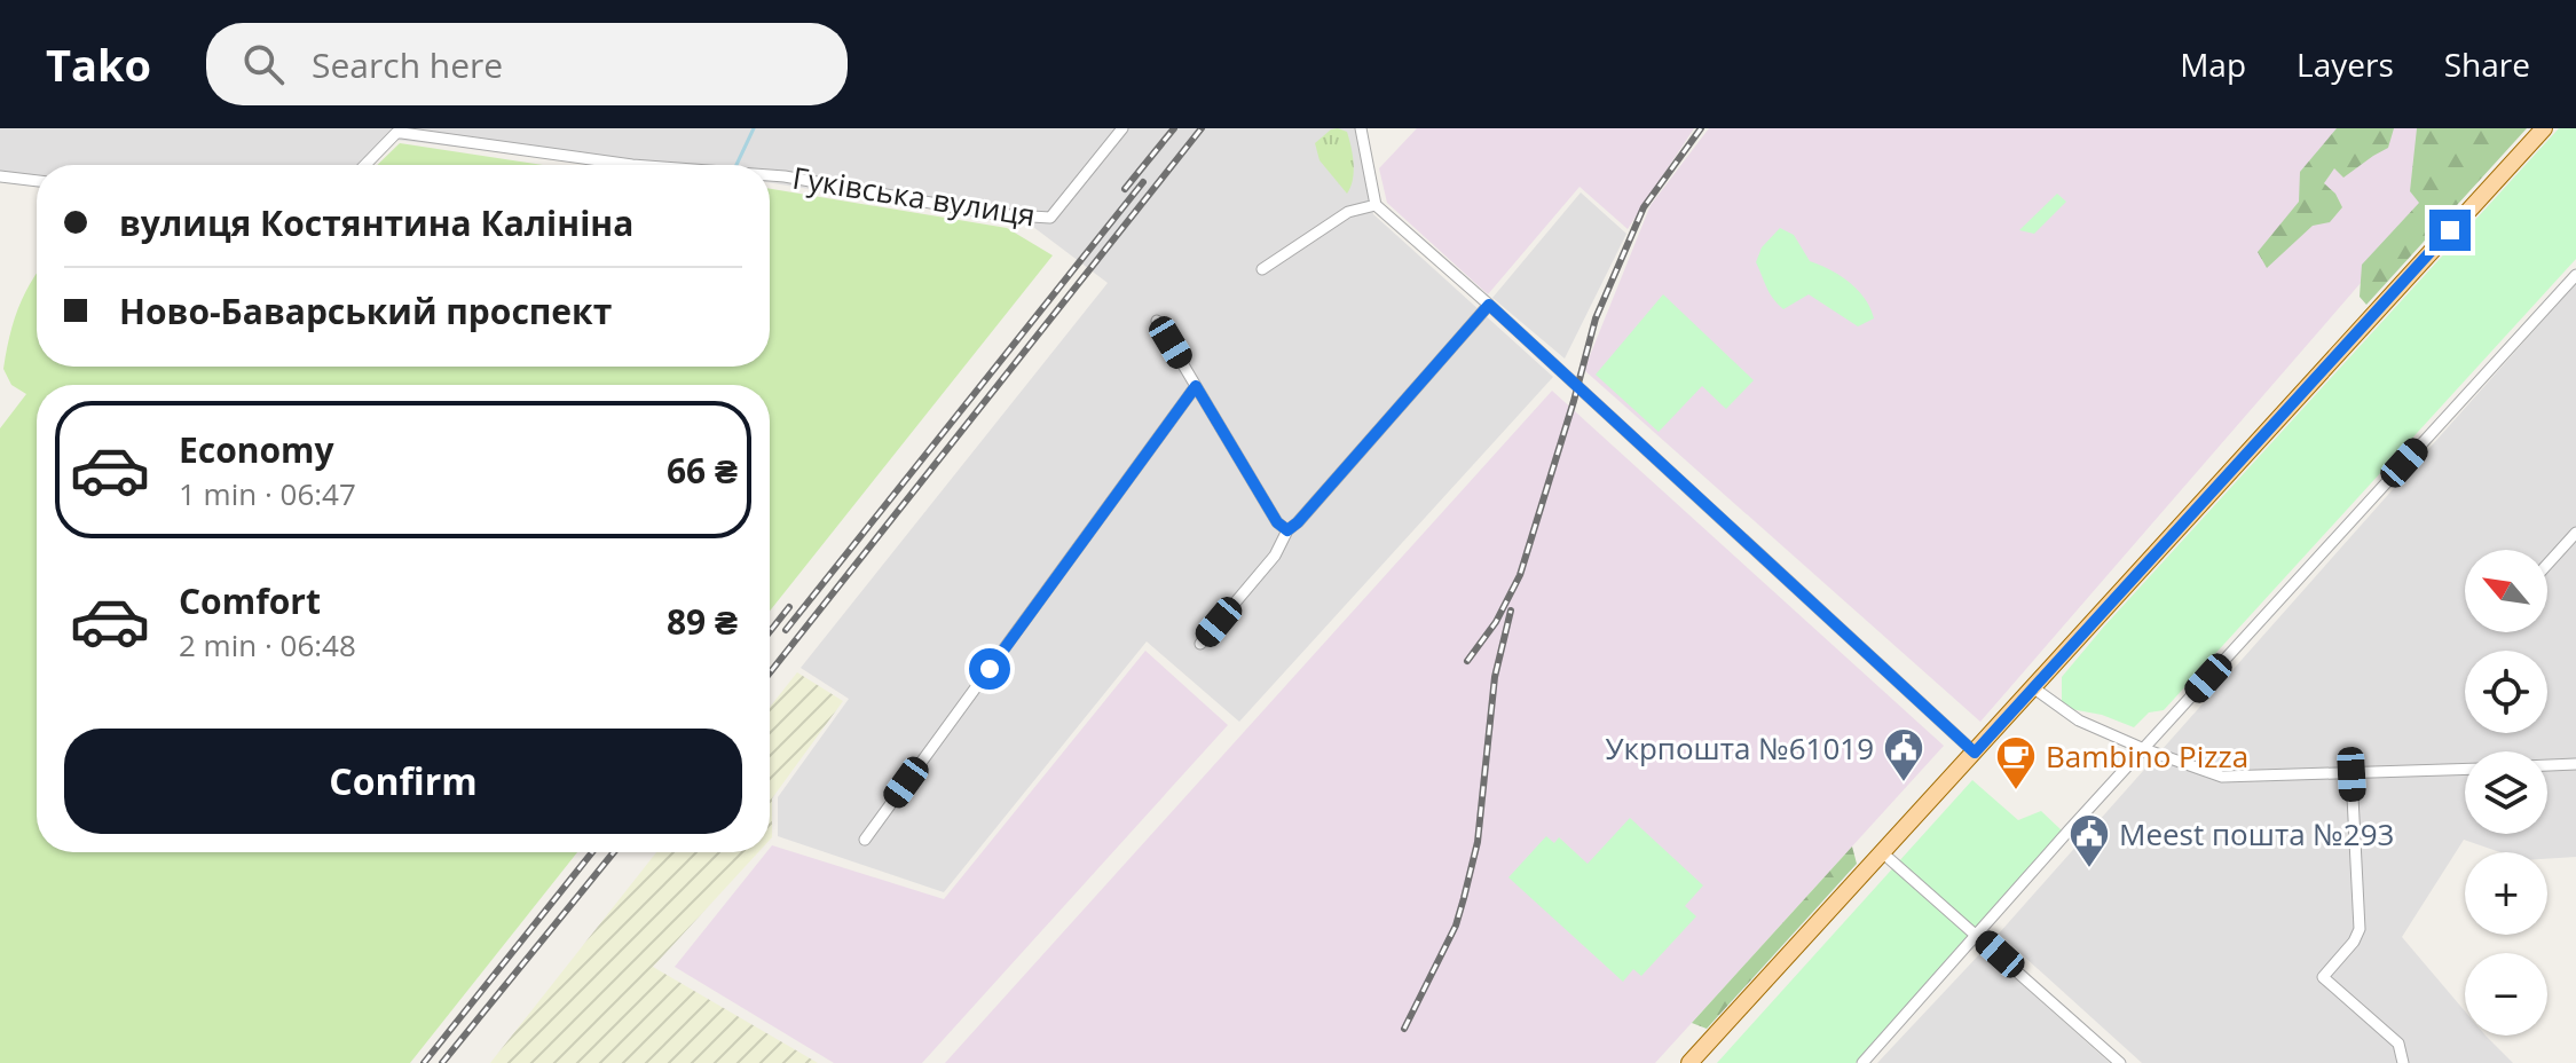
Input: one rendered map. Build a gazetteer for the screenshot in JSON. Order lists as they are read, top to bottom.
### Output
{
  "streets": {
    "street": ["Гуківська вулиця"]
  },
  "places": {
    "public building": ["Укрпошта №61019", "Meest пошта №293"],
    "cafe": ["Bambino Pizza"]
  },
  "north": "top left",
  "page": {
    "header": "Tako",
    "search": "Search here",
    "nav": ["Map", "Layers", "Share"],
    "banner": ["вулиця Костянтина Калініна", "Ново-Баварський проспект"],
    "list": [
      {
        "name": "Economy",
        "note": "1 min · 06:47",
        "value": "66 ₴"
      },
      {
        "name": "Comfort",
        "note": "2 min · 06:48",
        "value": "89 ₴"
      }
    ],
    "map_buttons": ["+", "−"],
    "buttons": "Confirm"
  }
}
